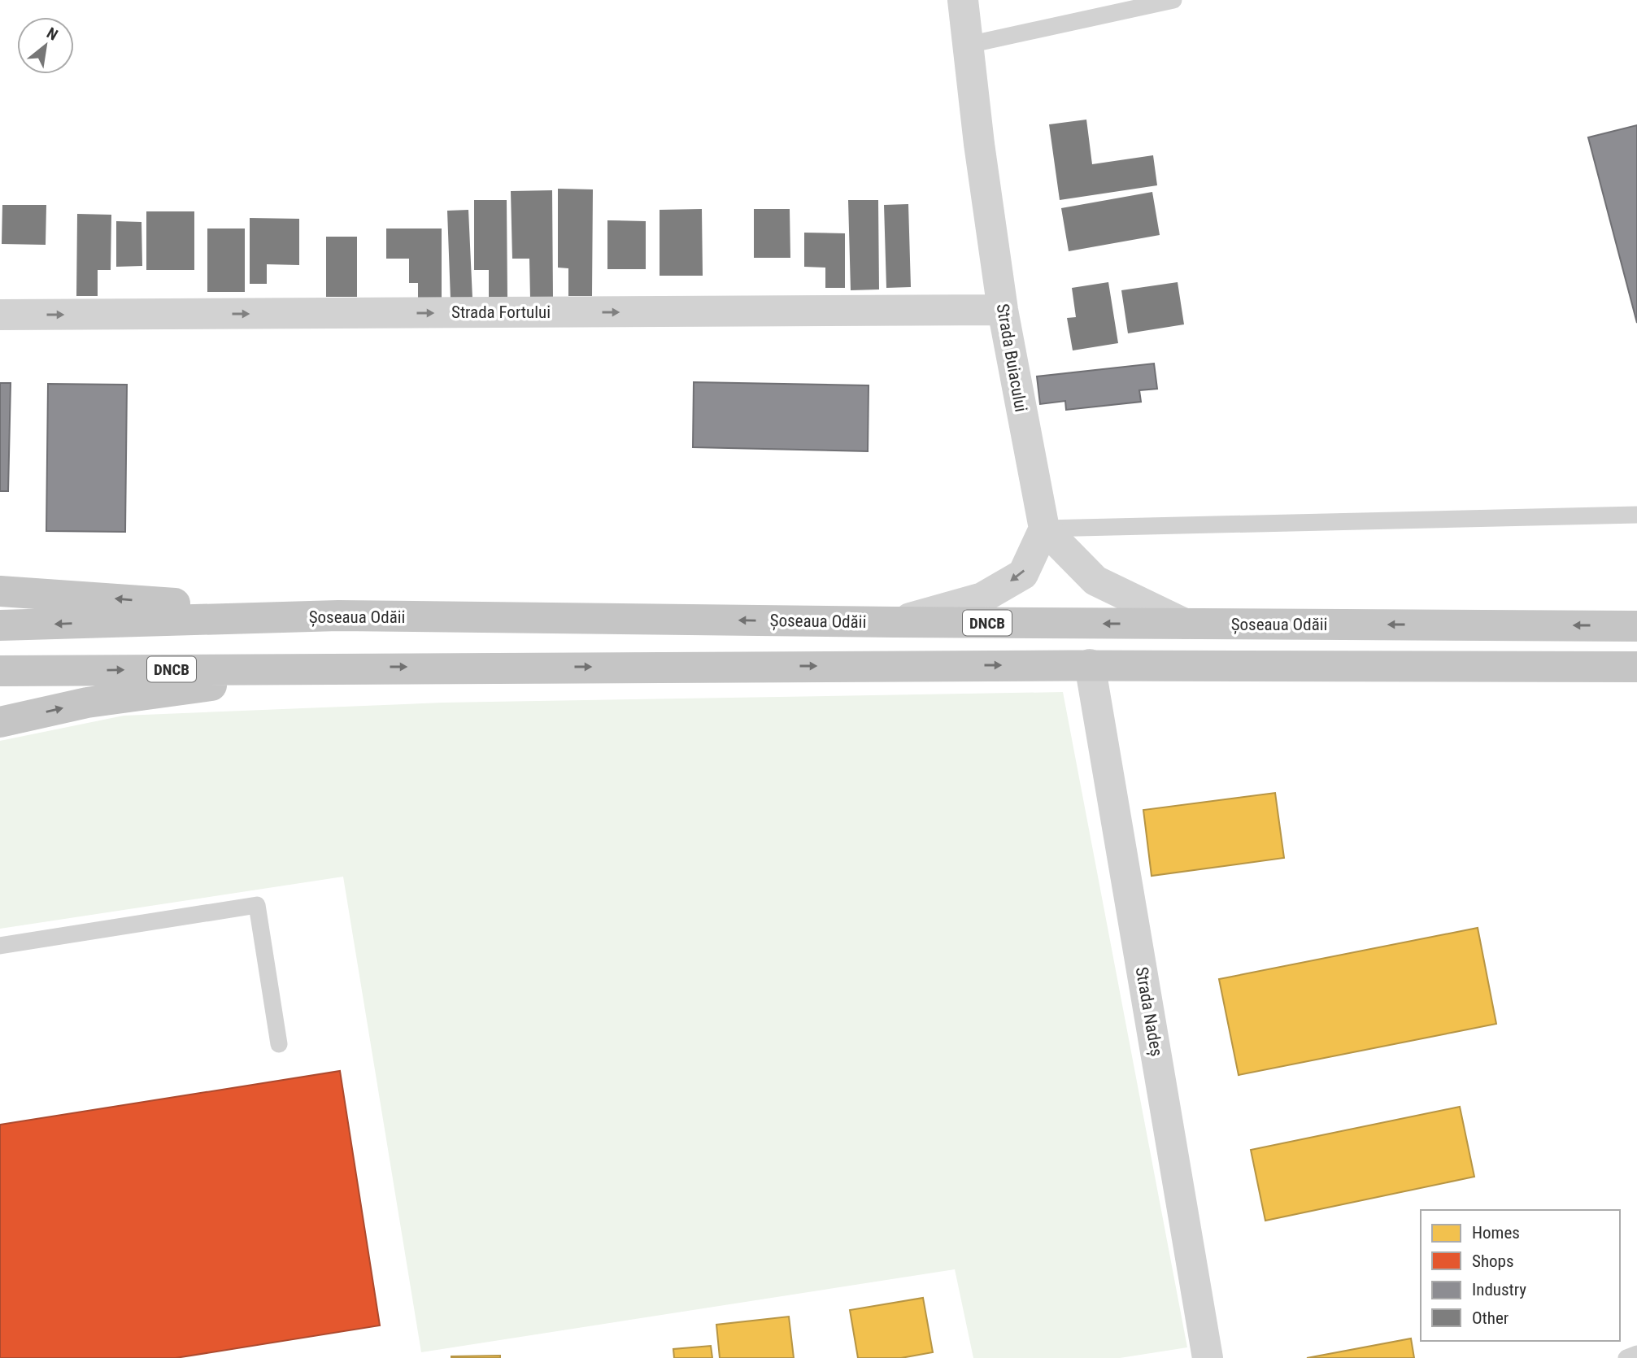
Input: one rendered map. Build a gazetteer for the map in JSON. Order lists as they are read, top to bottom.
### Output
{
  "streets": {
    "main road": ["Șoseaua Odăii", "DNCB"],
    "street": ["Strada Fortului", "Strada Buiacului", "Strada Nadeș"]
  },
  "crossings": [
    ["Strada Fortului", "Strada Buiacului"],
    ["DNCB", "Strada Nadeș"]
  ],
  "one_way": ["Strada Fortului"],
  "legend": [
    "Homes",
    "Shops",
    "Industry",
    "Other"
  ],
  "north": "top right"
}
